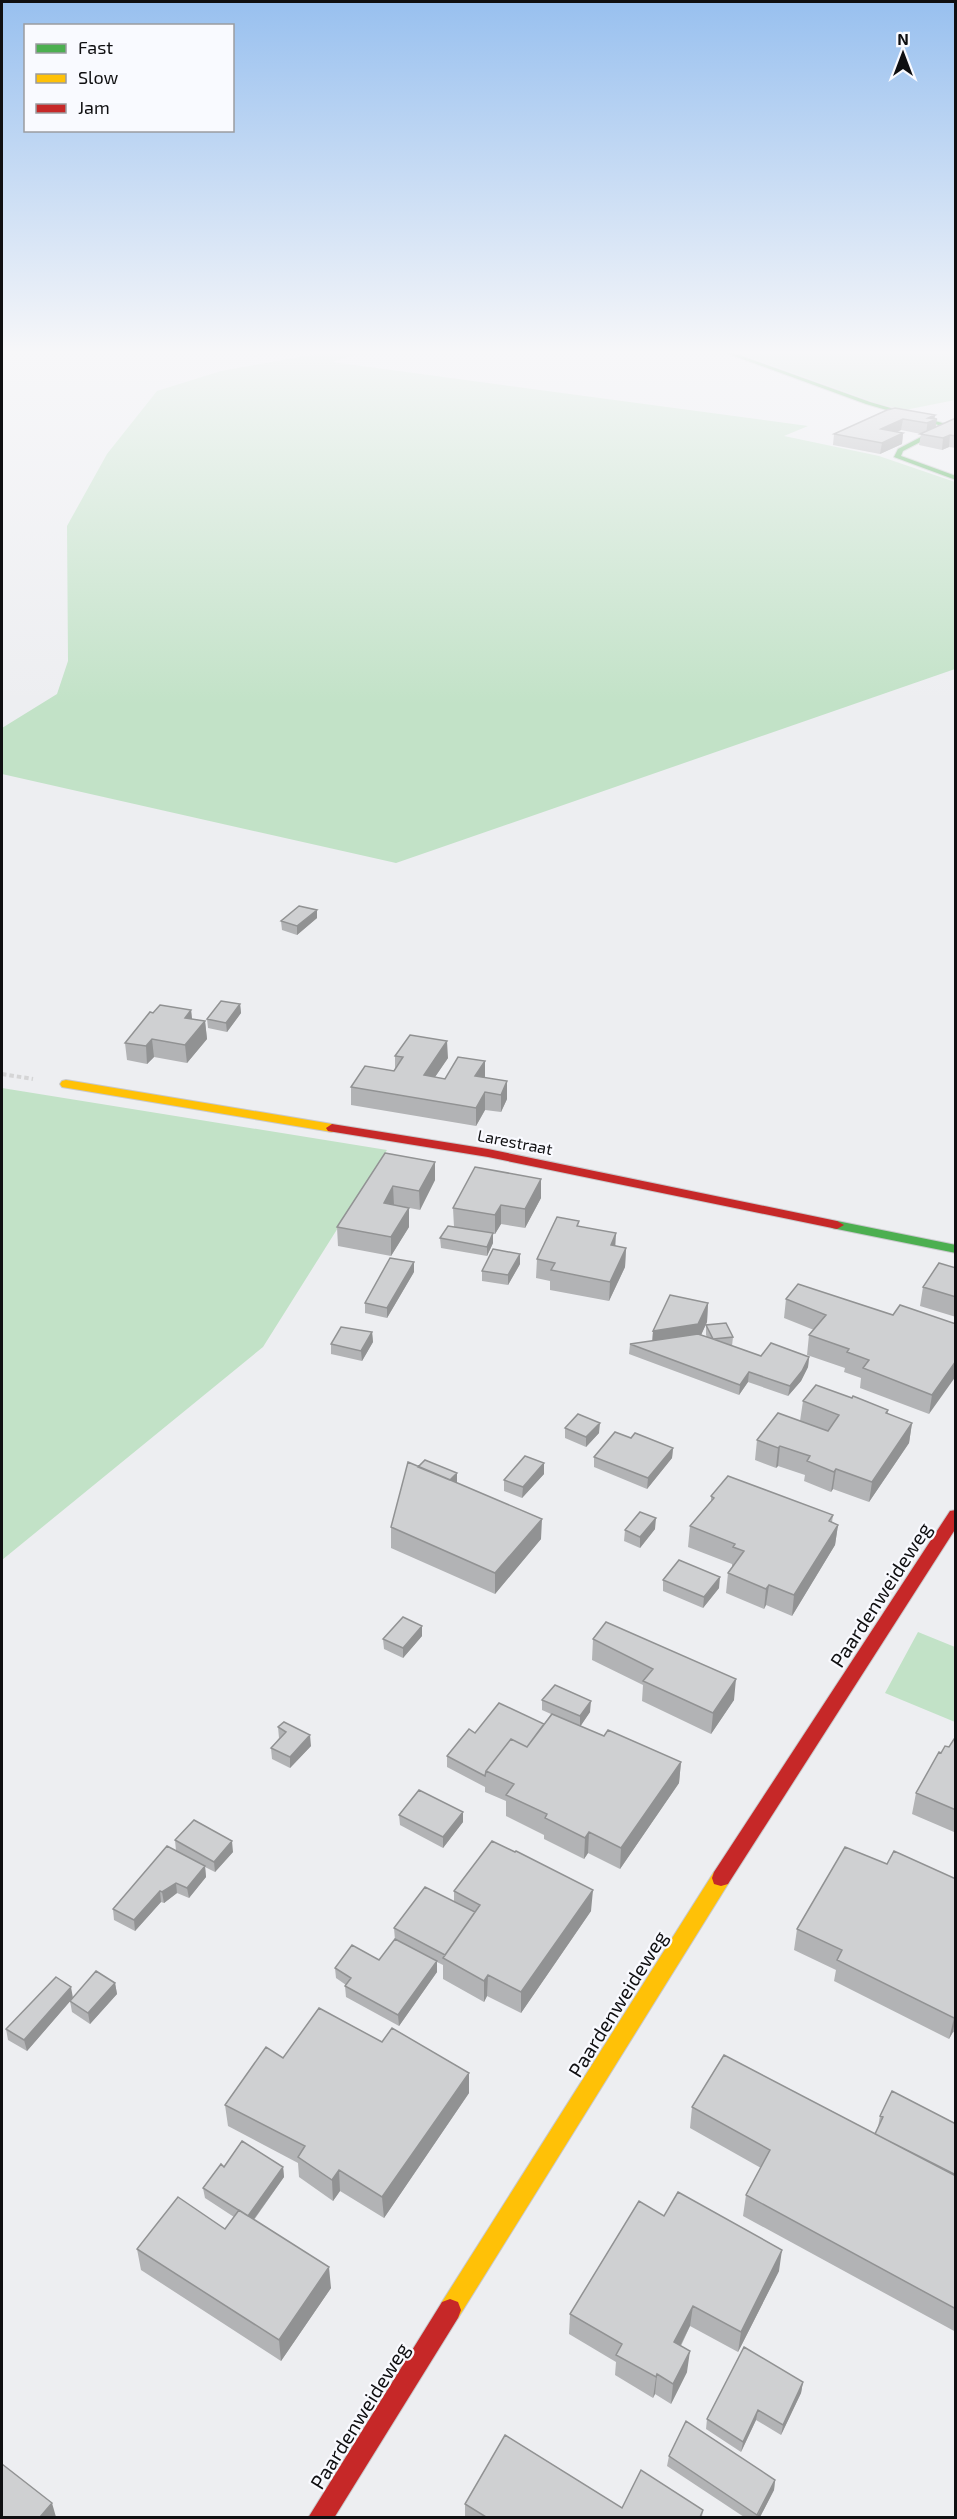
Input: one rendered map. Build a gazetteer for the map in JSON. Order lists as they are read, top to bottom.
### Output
{
  "streets": {
    "street": ["Larestraat", "Paardenweideweg"]
  },
  "legend": ["Fast", "Slow", "Jam"],
  "north": "top"
}
